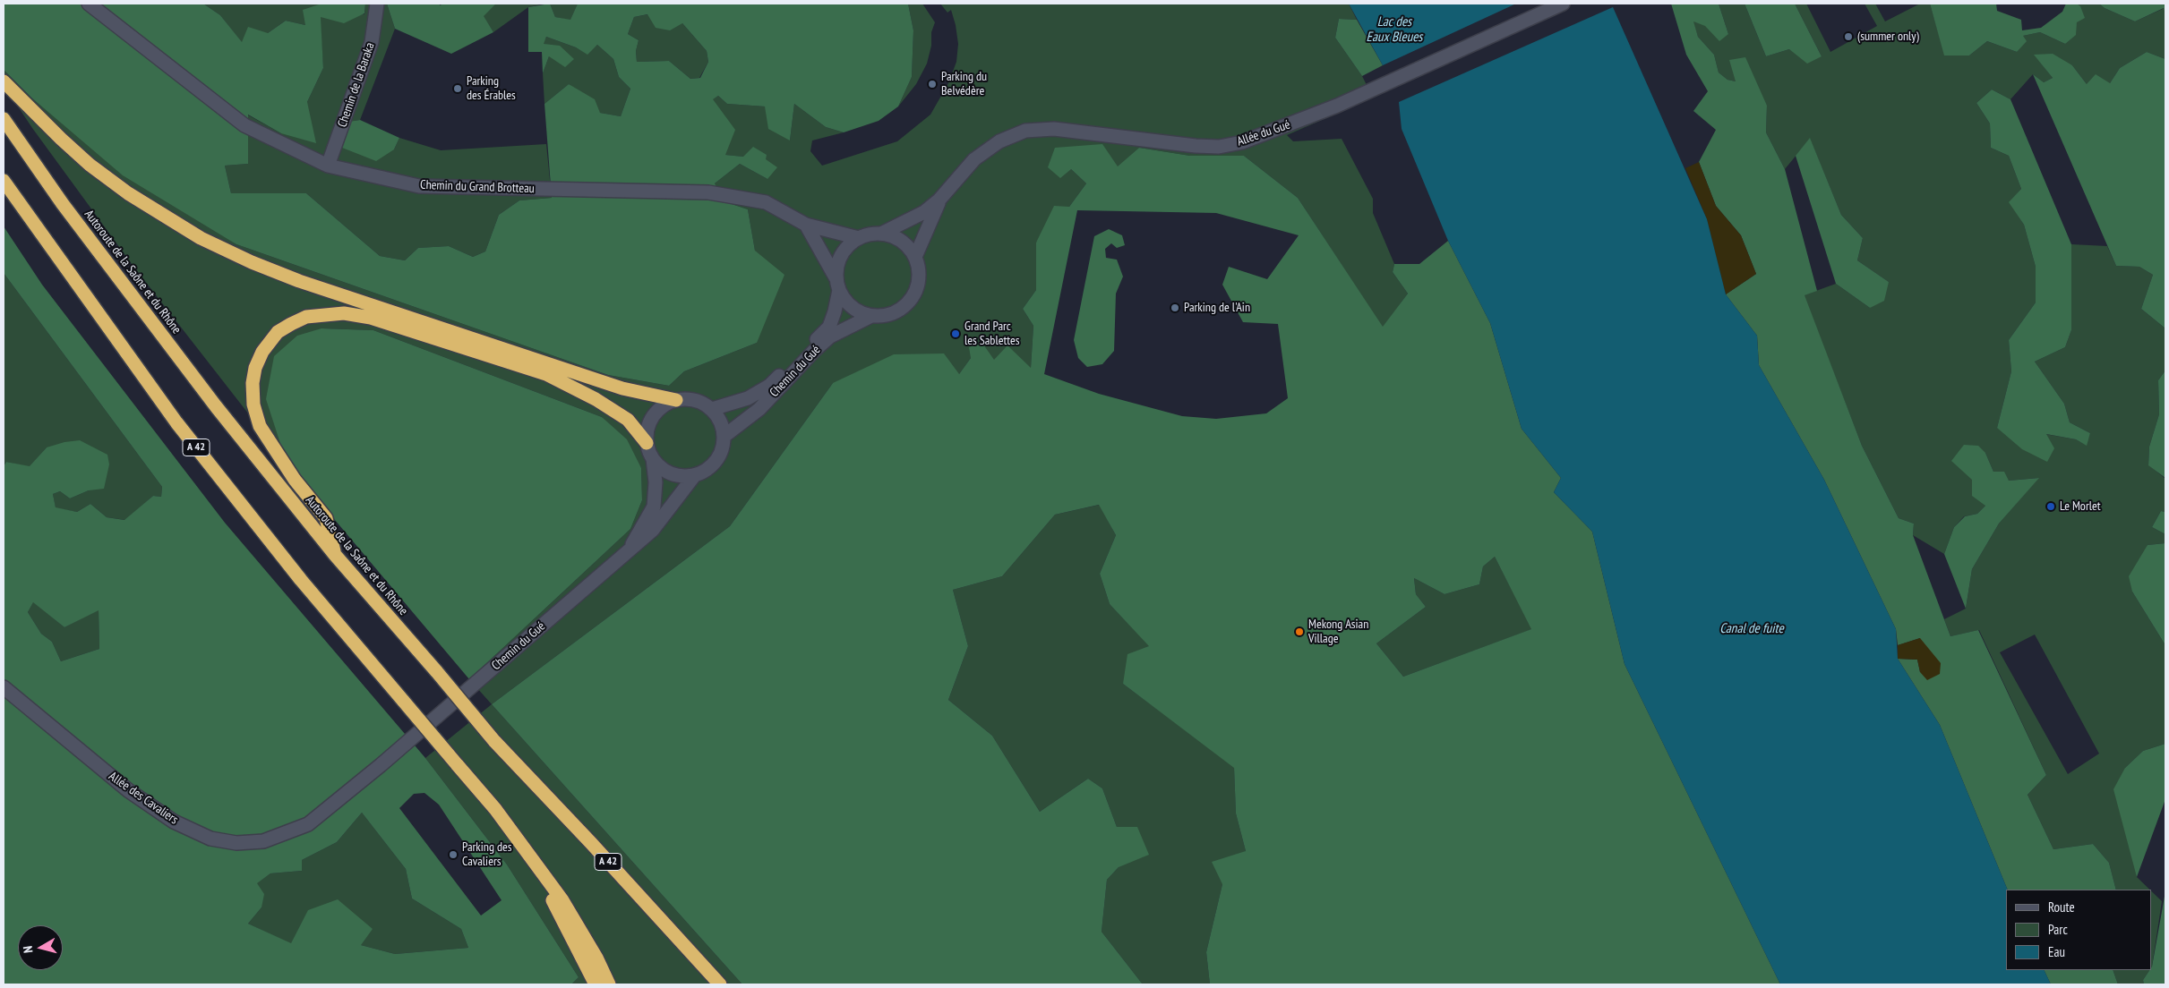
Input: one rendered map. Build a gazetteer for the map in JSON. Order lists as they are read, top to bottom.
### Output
{
  "streets": {
    "highway": ["Autoroute de la Saône et du Rhône", "A 42"],
    "street": [
      "Chemin de la Baraka",
      "Allée du Gué",
      "Chemin du Grand Brotteau",
      "Chemin du Gué",
      "Allée des Cavaliers"
    ]
  },
  "crossings": [
    ["Chemin de la Baraka", "Chemin du Grand Brotteau"],
    ["Allée du Gué", "Chemin du Grand Brotteau"],
    ["Allée du Gué", "Chemin du Gué"],
    ["Chemin du Grand Brotteau", "Chemin du Gué"],
    ["Chemin du Gué", "Allée des Cavaliers"]
  ],
  "water": ["Lac des Eaux Bleues", "Canal de fuite"],
  "places": [
    "(summer only)",
    "Parking du Belvédère",
    "Parking des Érables",
    "Parking de l'Ain",
    "Grand Parc les Sablettes",
    "Le Morlet",
    "Mekong Asian Village",
    "Parking des Cavaliers"
  ],
  "legend": ["Route", "Parc", "Eau"],
  "north": "left"
}
